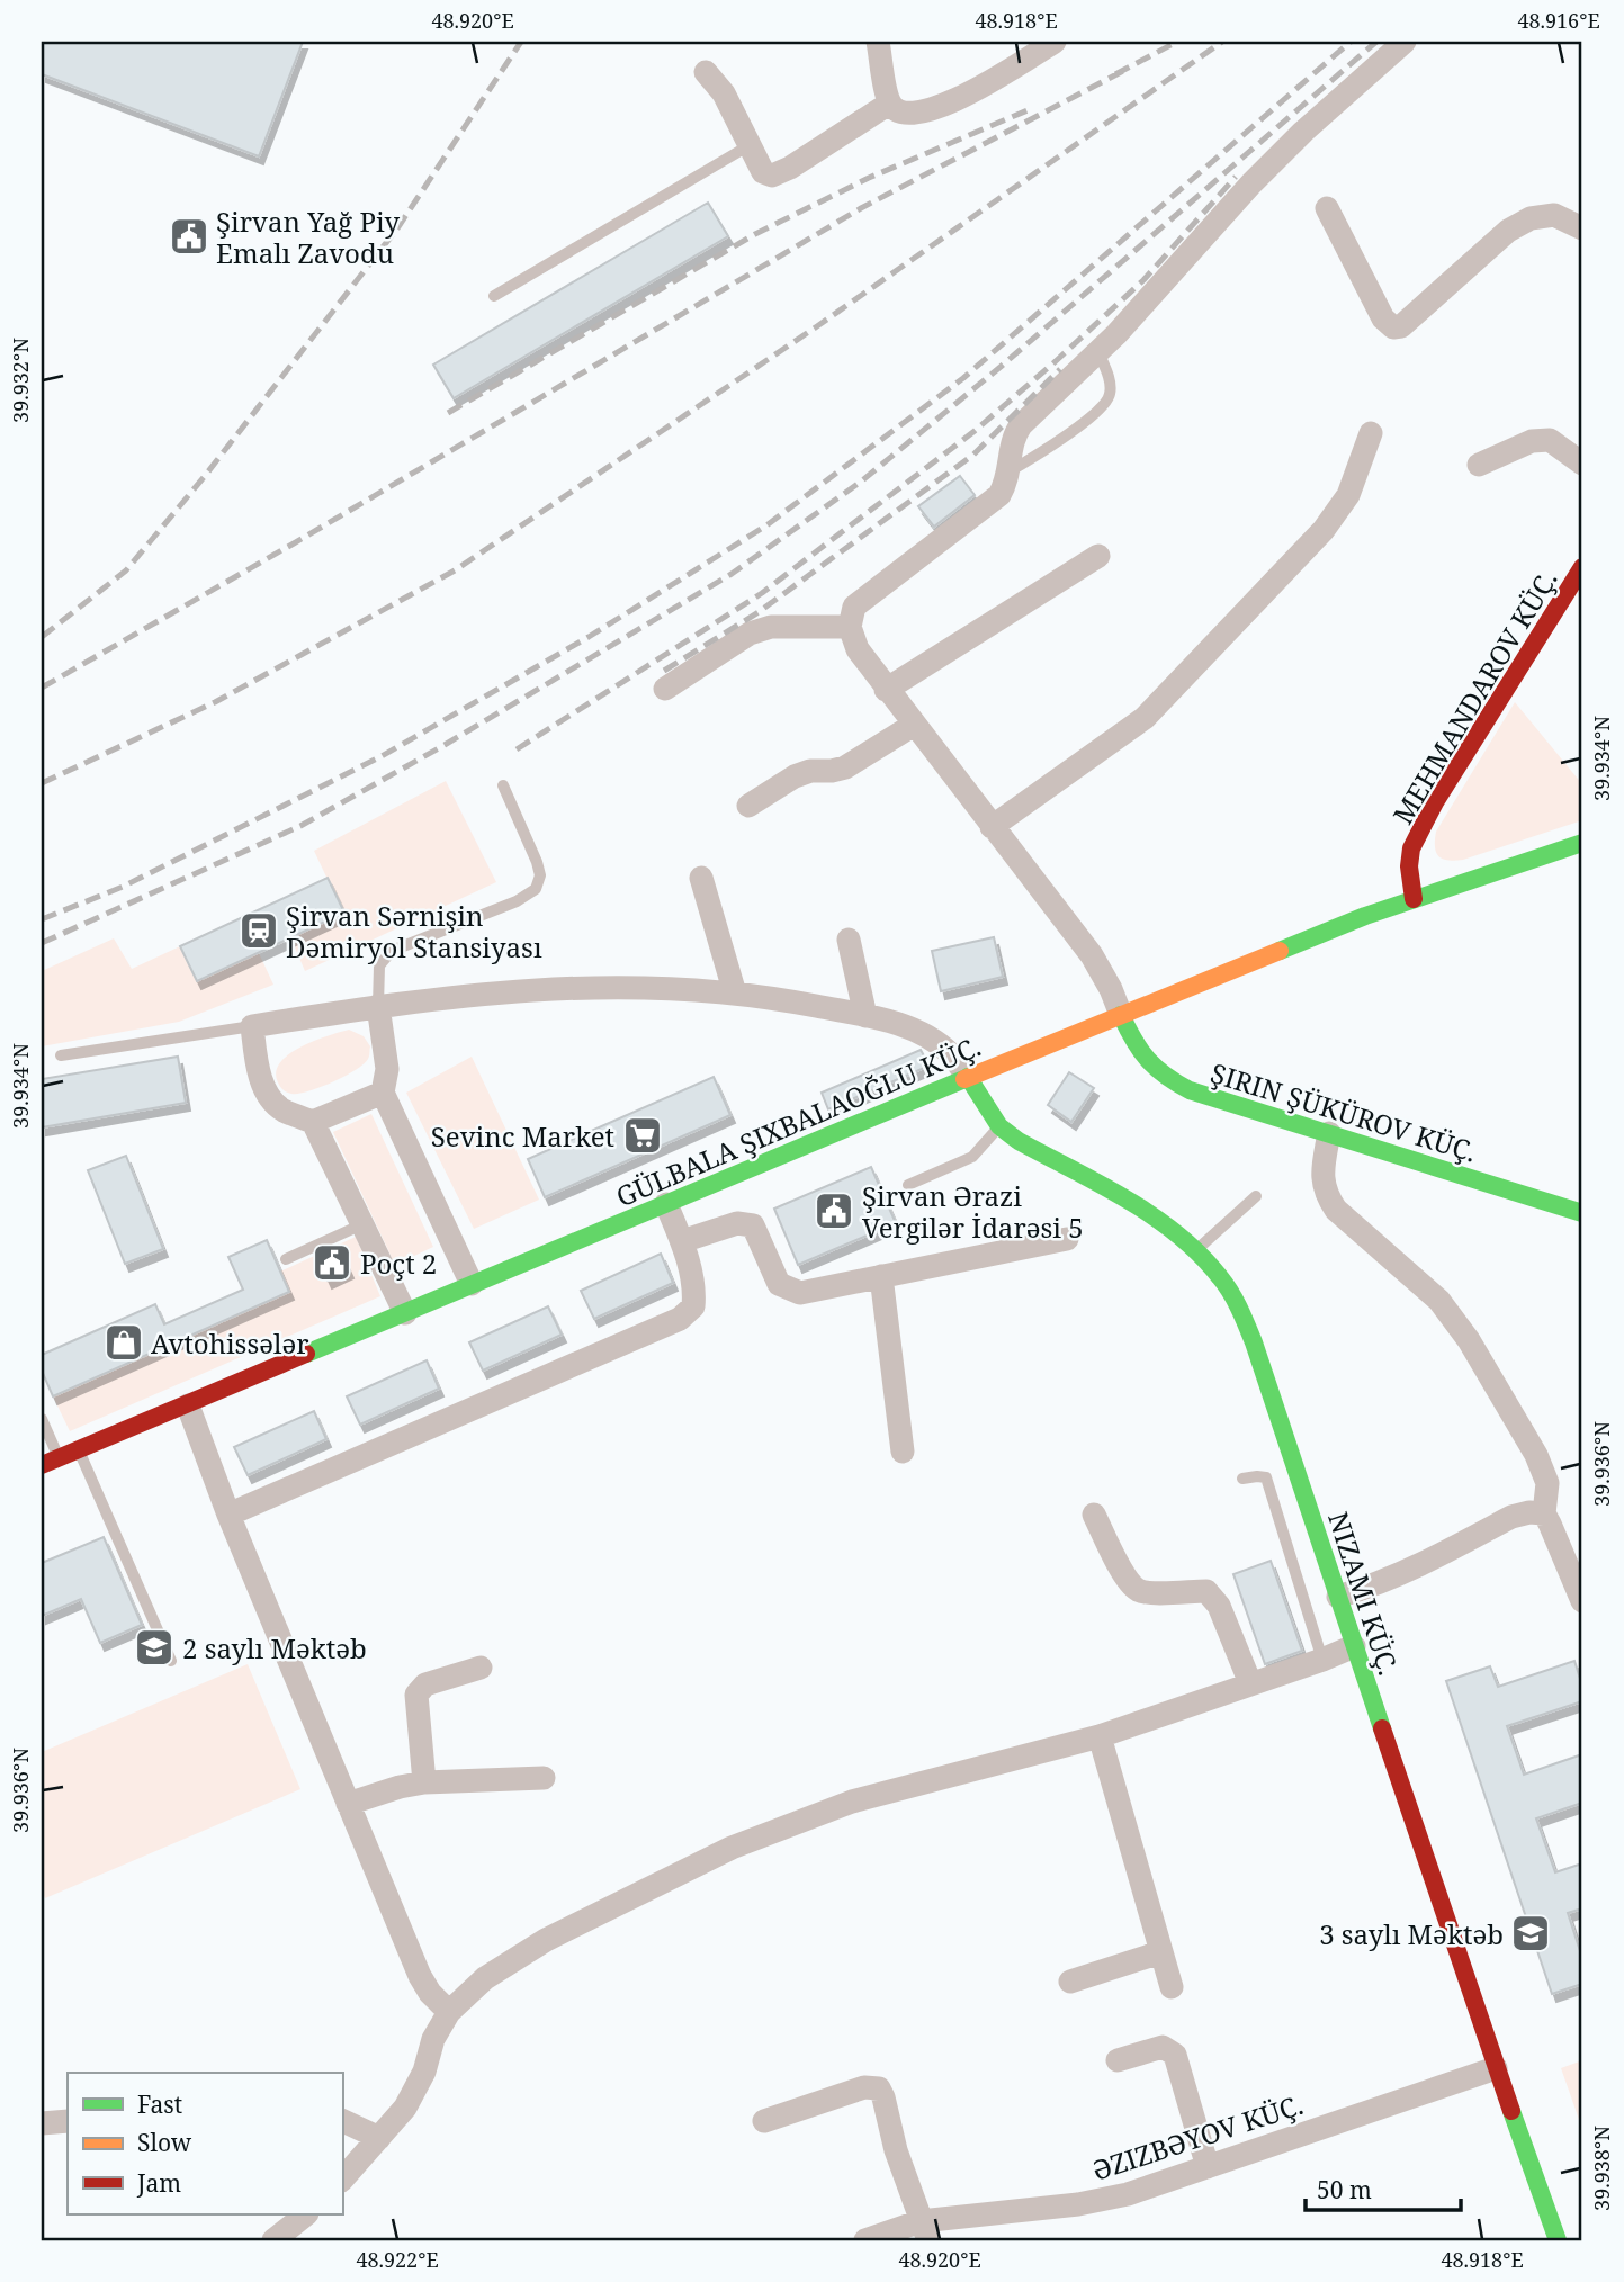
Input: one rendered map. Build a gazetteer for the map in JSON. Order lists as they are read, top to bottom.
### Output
{
  "streets": {
    "main road": ["MEHMANDAROV KÜÇ.", "ŞIRIN ŞÜKÜROV KÜÇ.", "NIZAMI KÜÇ."],
    "street": ["ƏZIZBƏYOV KÜÇ."]
  },
  "crossings": [
    ["NIZAMI KÜÇ.", "ƏZIZBƏYOV KÜÇ."]
  ],
  "places": {
    "public building": ["Şirvan Yağ Piy Emalı Zavodu", "Şirvan Ərazi Vergilər İdarəsi 5", "Poçt 2"],
    "station": ["Şirvan Sərnişin Dəmiryol Stansiyası"],
    "supermarket": ["Sevinc Market"],
    "shop": ["Avtohissələr"],
    "school or university": ["2 saylı Məktəb", "3 saylı Məktəb"]
  },
  "legend": ["Fast", "Slow", "Jam"],
  "scale_bar": "50 m",
  "coordinates": [
    "48.920°E",
    "48.918°E",
    "48.916°E",
    "39.932°N",
    "39.934°N",
    "39.936°N",
    "39.938°N",
    "48.922°E"
  ]
}
